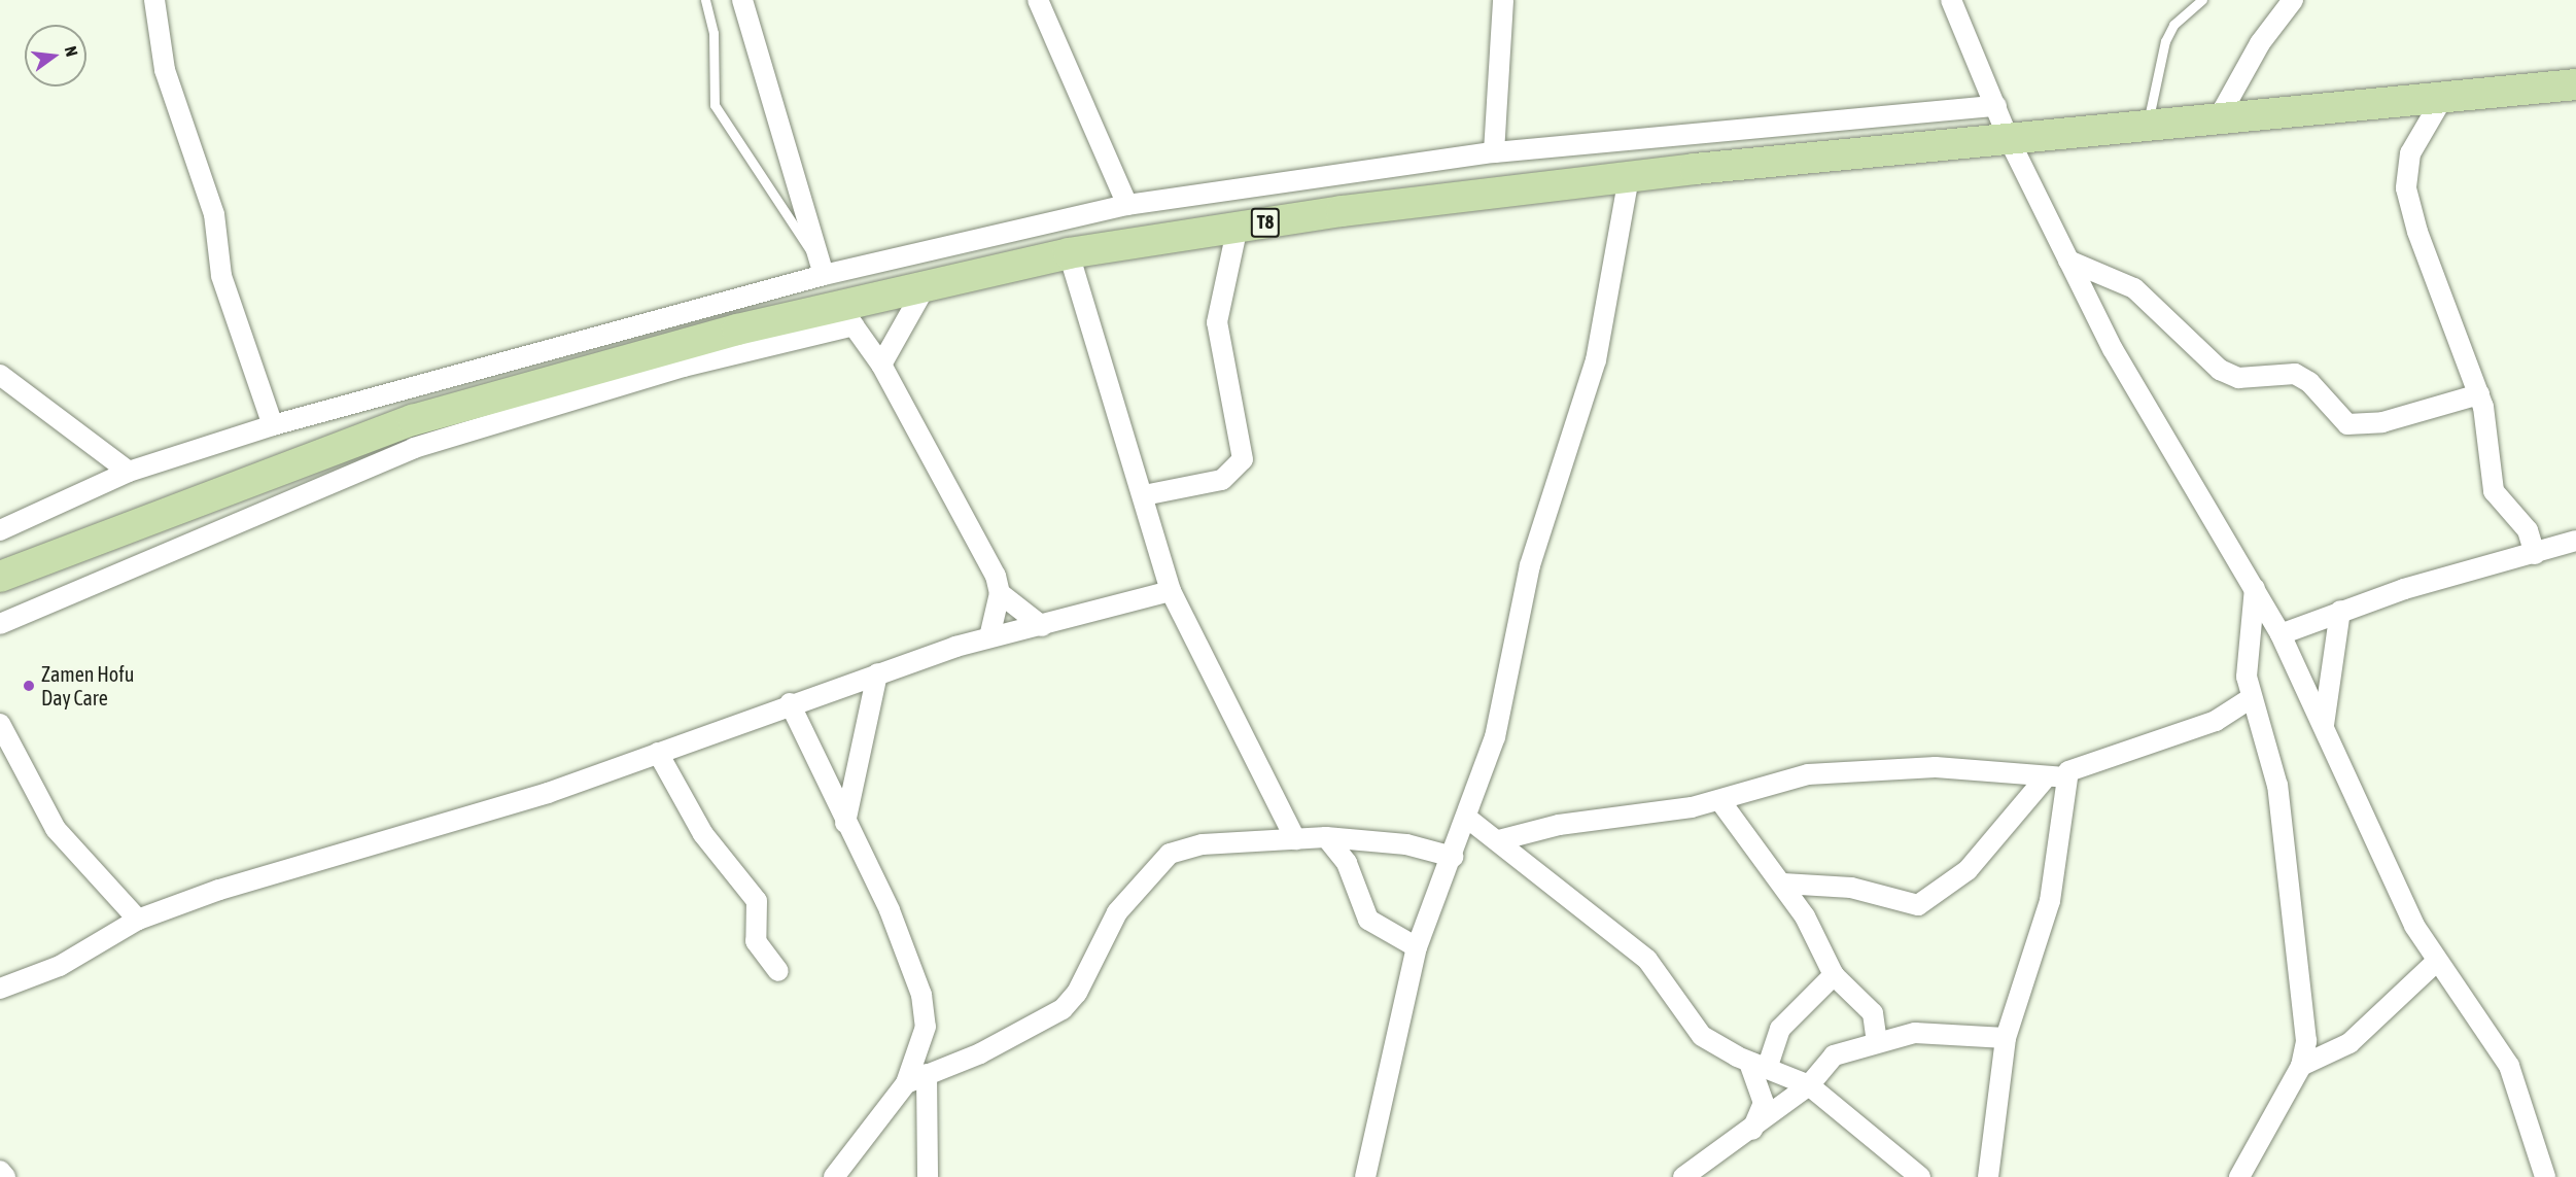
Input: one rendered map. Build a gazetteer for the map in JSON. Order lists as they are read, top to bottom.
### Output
{
  "streets": {
    "main road": ["T8"]
  },
  "places": ["Zamen Hofu Day Care"],
  "north": "right"
}
